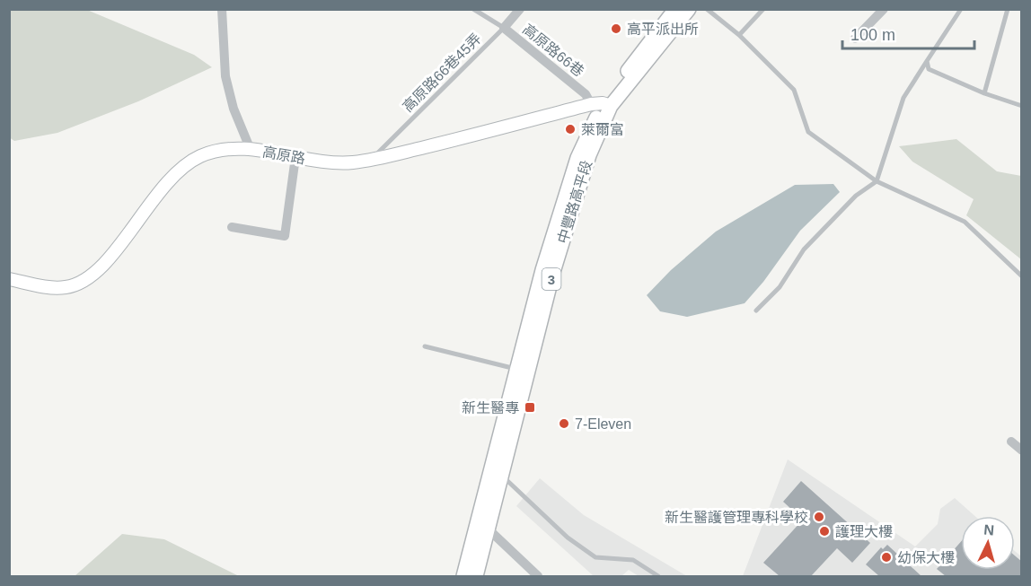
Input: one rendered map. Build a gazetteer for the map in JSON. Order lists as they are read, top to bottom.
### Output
{
  "streets": {
    "main road": ["中豐路高平段", "3"],
    "street": ["高原路66巷", "高原路"],
    "lane": ["高原路66巷45弄"]
  },
  "crossings": [
    ["高原路66巷", "高原路66巷45弄"],
    ["高原路66巷", "高原路"],
    ["高原路66巷", "中豐路高平段"],
    ["高原路66巷45弄", "高原路"],
    ["高原路", "中豐路高平段"]
  ],
  "places": {
    "other": [
      "高平派出所",
      "萊爾富",
      "7-Eleven",
      "新生醫護管理專科學校",
      "護理大樓",
      "幼保大樓"
    ],
    "transit": ["新生醫專"]
  },
  "scale_bar": "100 m",
  "north": "top"
}
